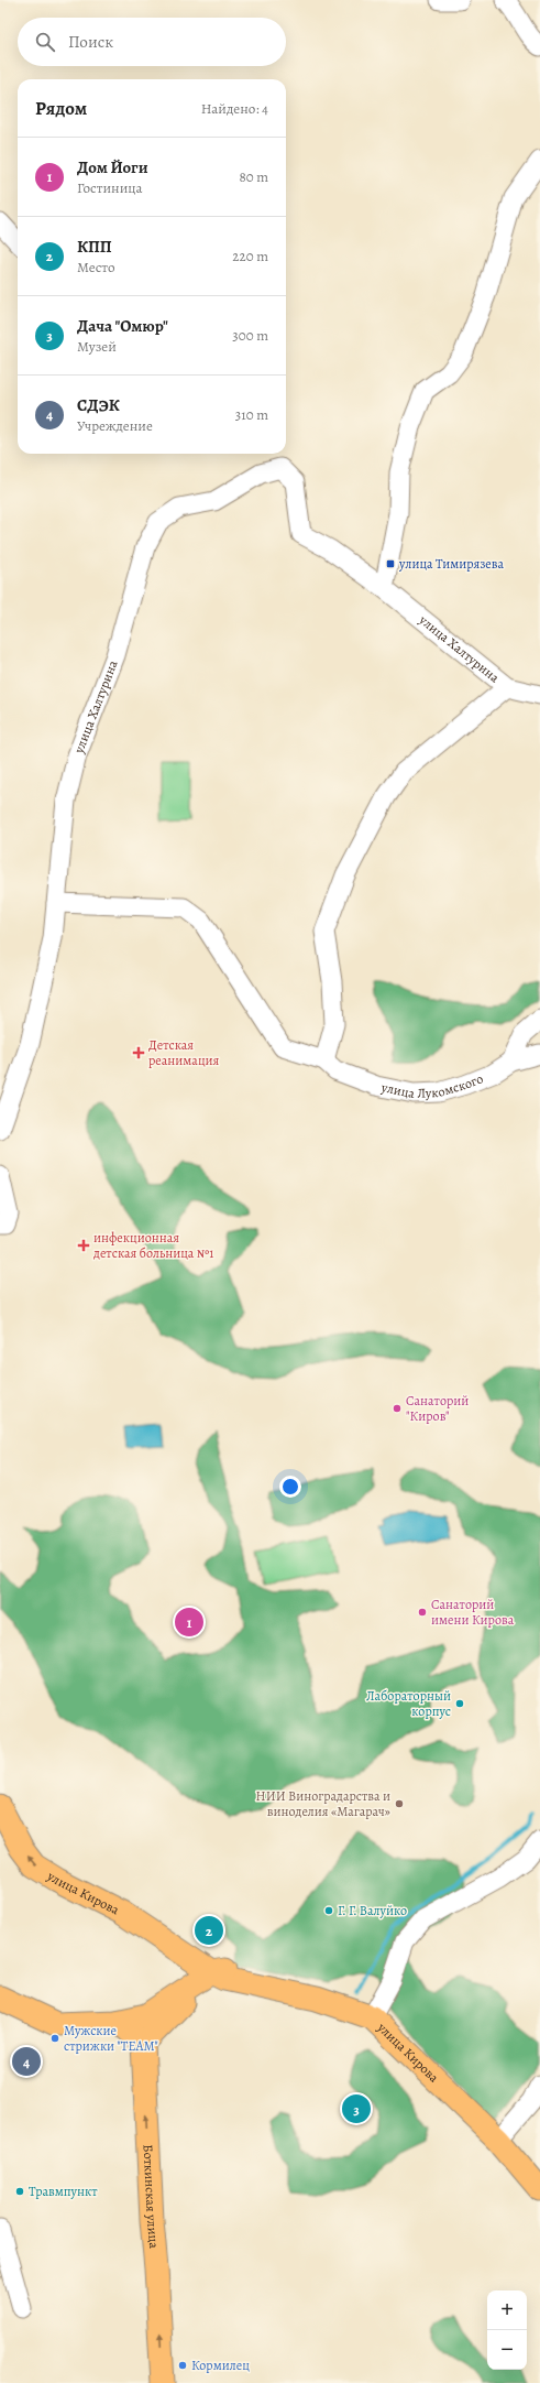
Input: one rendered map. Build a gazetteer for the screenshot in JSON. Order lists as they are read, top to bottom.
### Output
{
  "streets": {
    "main road": ["улица Кирова", "Боткинская улица"],
    "street": ["улица Халтурина", "улица Лукомского"]
  },
  "crossings": [
    ["улица Халтурина", "улица Лукомского"]
  ],
  "one_way": ["улица Кирова", "Боткинская улица"],
  "places": {
    "transit": ["улица Тимирязева"],
    "health": ["Детская реанимация", "инфекционная детская больница №1"],
    "other": [
      "Санаторий \"Киров\"",
      "Санаторий имени Кирова",
      "Лабораторный корпус",
      "НИИ Виноградарства и виноделия «Магарач»",
      "Г. Г. Валуйко",
      "Мужские стрижки \"TEAM\"",
      "Травмпункт",
      "Кормилец"
    ]
  },
  "page": {
    "search": "Поиск",
    "heading": ["Рядом", "Найдено: 4"],
    "list": [
      {
        "mark": "1",
        "name": "Дом Йоги",
        "note": "Гостиница",
        "value": "80 m"
      },
      {
        "mark": "2",
        "name": "КПП",
        "note": "Место",
        "value": "220 m"
      },
      {
        "mark": "3",
        "name": "Дача \"Омюр\"",
        "note": "Музей",
        "value": "300 m"
      },
      {
        "mark": "4",
        "name": "СДЭК",
        "note": "Учреждение",
        "value": "310 m"
      }
    ],
    "pins": [
      "1",
      "2",
      "4",
      "3"
    ],
    "map_buttons": ["+", "−"]
  }
}
